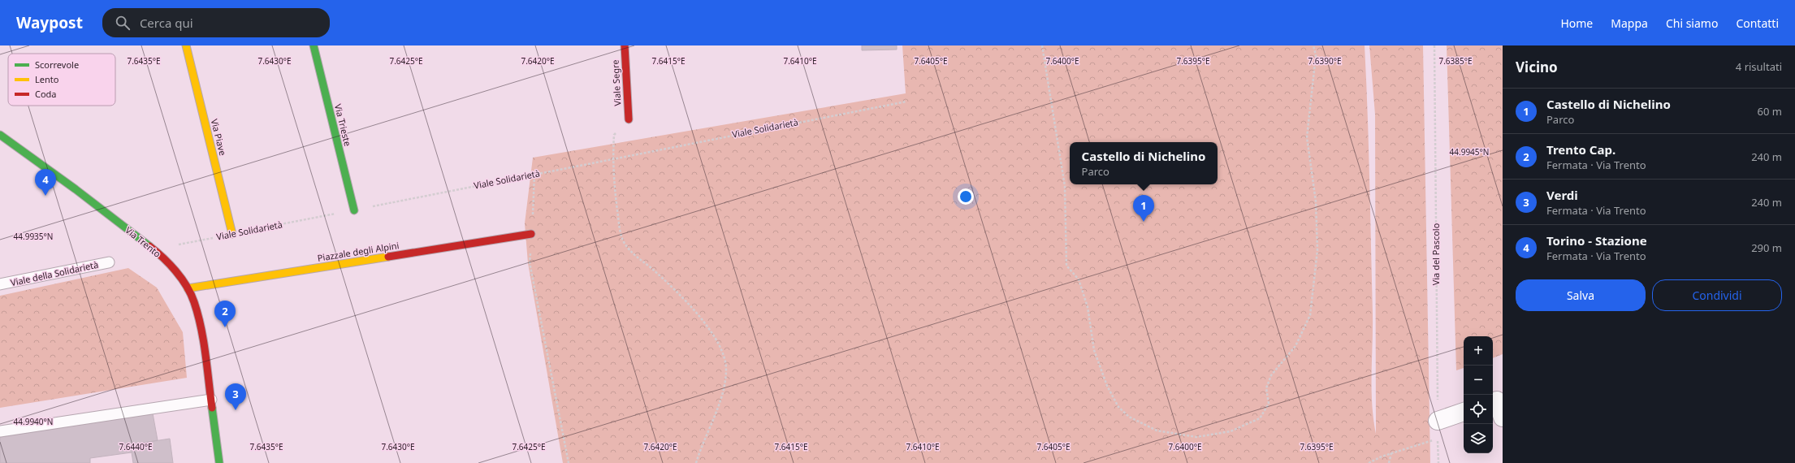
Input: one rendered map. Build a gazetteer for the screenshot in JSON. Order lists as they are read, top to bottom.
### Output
{
  "streets": {
    "street": [
      "Viale Segre",
      "Via Trieste",
      "Via Piave",
      "Via Trento",
      "Piazzale degli Alpini"
    ],
    "lane": ["Viale della Solidarietà"],
    "path": ["Viale Solidarietà", "Via del Pascolo"]
  },
  "crossings": [
    ["Via Trieste", "Viale Solidarietà"],
    ["Viale Solidarietà", "Via Piave"],
    ["Viale Solidarietà", "Via Trento"],
    ["Via Trento", "Piazzale degli Alpini"]
  ],
  "legend": ["Scorrevole", "Lento", "Coda"],
  "page": {
    "header": "Waypost",
    "search": "Cerca qui",
    "nav": [
      "Home",
      "Mappa",
      "Chi siamo",
      "Contatti"
    ],
    "heading": ["Vicino", "4 risultati"],
    "list": [
      {
        "mark": "1",
        "name": "Castello di Nichelino",
        "note": "Parco",
        "value": "60 m"
      },
      {
        "mark": "2",
        "name": "Trento Cap.",
        "note": "Fermata · Via Trento",
        "value": "240 m"
      },
      {
        "mark": "3",
        "name": "Verdi",
        "note": "Fermata · Via Trento",
        "value": "240 m"
      },
      {
        "mark": "4",
        "name": "Torino - Stazione",
        "note": "Fermata · Via Trento",
        "value": "290 m"
      }
    ],
    "popup": ["Castello di Nichelino", "Parco"],
    "pins": [
      "4",
      "1",
      "2",
      "3"
    ],
    "buttons": ["Salva", "Condividi"],
    "map_buttons": ["+", "−"]
  },
  "coordinates": [
    "7.6435°E",
    "7.6430°E",
    "7.6425°E",
    "7.6420°E",
    "7.6415°E",
    "7.6410°E",
    "7.6405°E",
    "7.6400°E",
    "7.6395°E",
    "7.6390°E",
    "7.6385°E",
    "44.9945°N",
    "44.9935°N",
    "44.9940°N",
    "7.6440°E"
  ]
}
